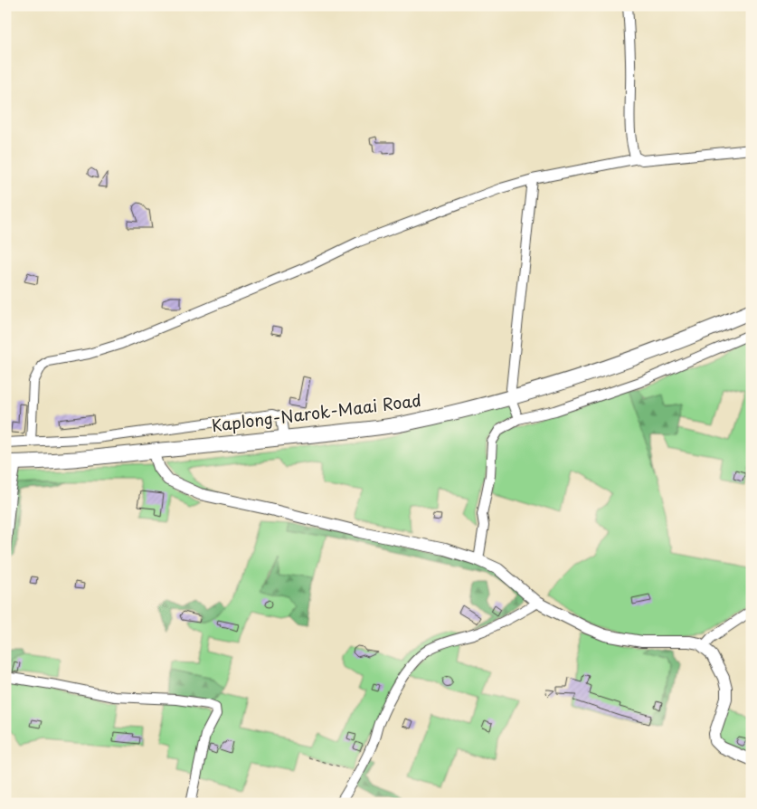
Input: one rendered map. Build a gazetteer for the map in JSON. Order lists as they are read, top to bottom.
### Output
{
  "streets": {
    "highway": ["Kaplong-Narok-Maai Road"]
  }
}
